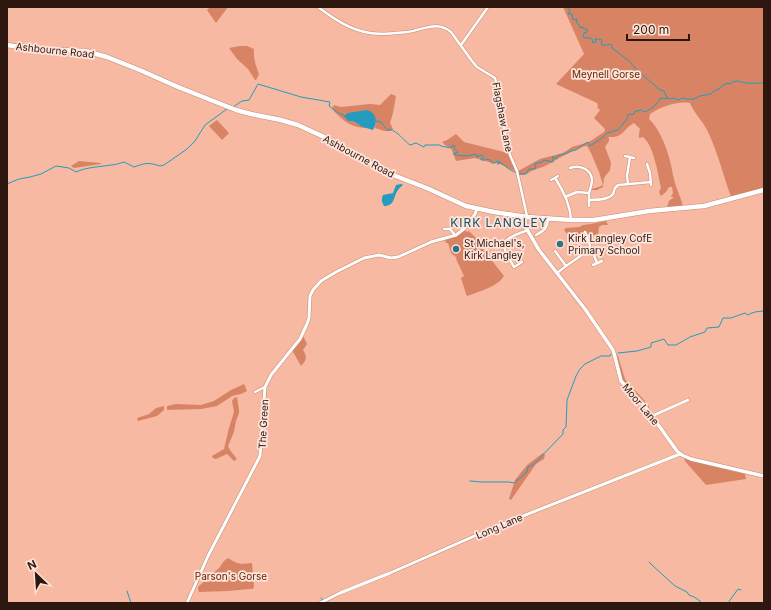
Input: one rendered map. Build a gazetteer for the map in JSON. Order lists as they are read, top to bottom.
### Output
{
  "streets": {
    "highway": ["Ashbourne Road"],
    "main road": ["Moor Lane"],
    "street": ["Flagshaw Lane", "The Green", "Long Lane"]
  },
  "crossings": [
    ["Ashbourne Road", "Flagshaw Lane"],
    ["Ashbourne Road", "Moor Lane"],
    ["Flagshaw Lane", "Moor Lane"],
    ["Moor Lane", "Long Lane"]
  ],
  "districts": ["KIRK LANGLEY"],
  "parks": ["Meynell Gorse", "Parson's Gorse"],
  "places": ["Kirk Langley CofE Primary School", "St Michael's, Kirk Langley"],
  "scale_bar": "200 m",
  "north": "top left"
}
